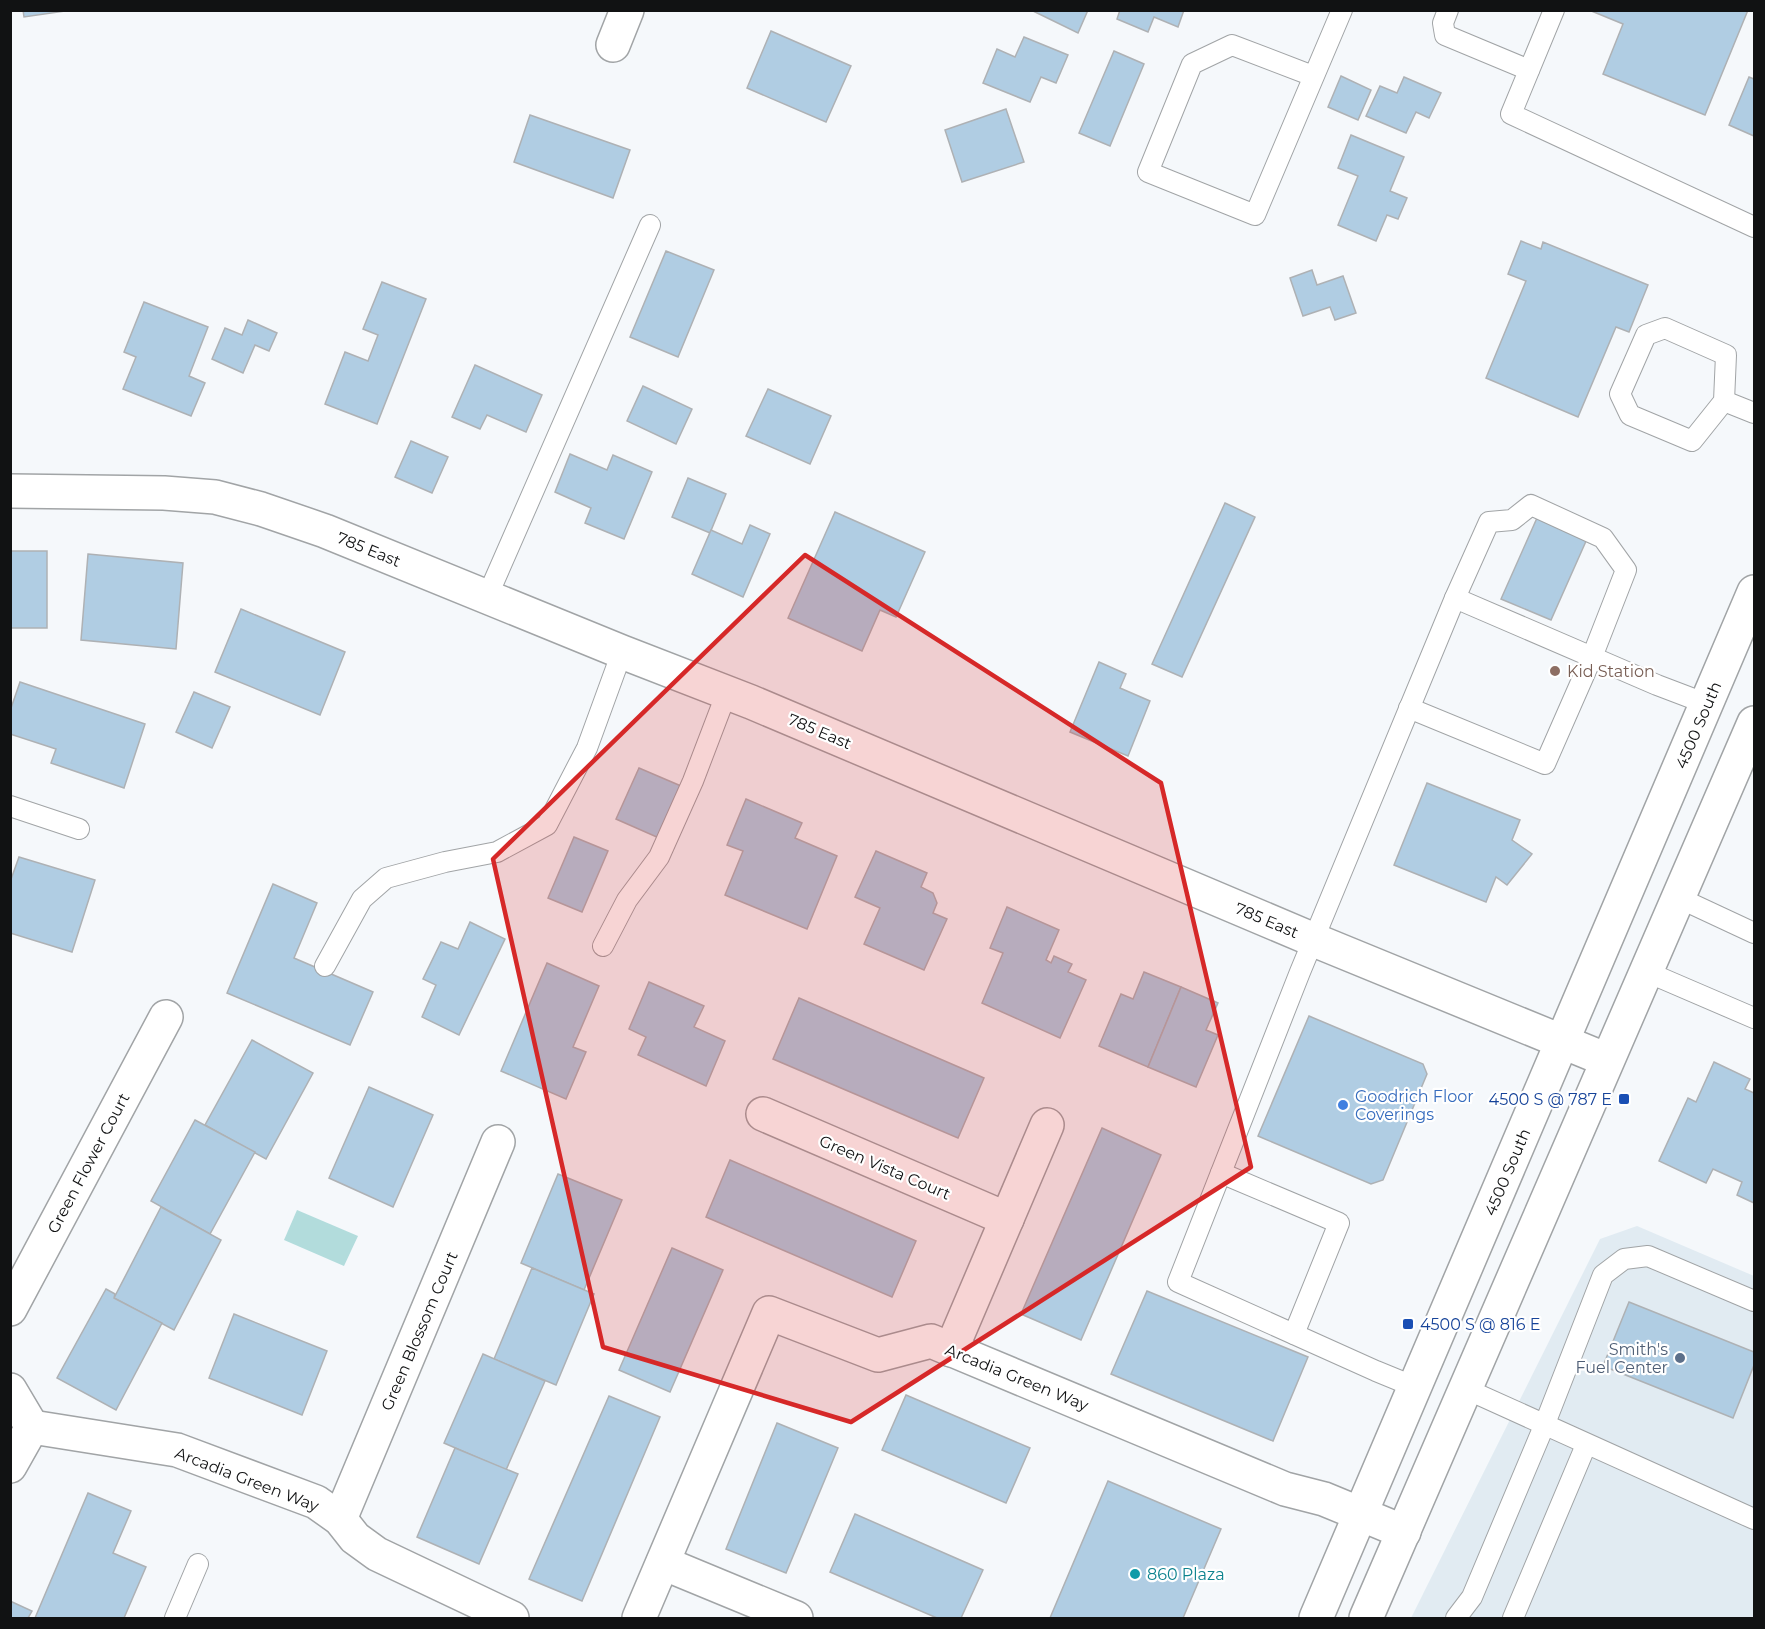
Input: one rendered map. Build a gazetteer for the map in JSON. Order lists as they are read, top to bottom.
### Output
{
  "streets": {
    "street": [
      "785 East",
      "4500 South",
      "Green Flower Court",
      "Green Vista Court",
      "Green Blossom Court",
      "Arcadia Green Way"
    ]
  },
  "crossings": [
    ["785 East", "4500 South"],
    ["4500 South", "Arcadia Green Way"],
    ["Green Blossom Court", "Arcadia Green Way"]
  ],
  "places": {
    "other": [
      "Kid Station",
      "Goodrich Floor Coverings",
      "Smith's Fuel Center",
      "860 Plaza"
    ],
    "transit": ["4500 S @ 787 E", "4500 S @ 816 E"]
  }
}
